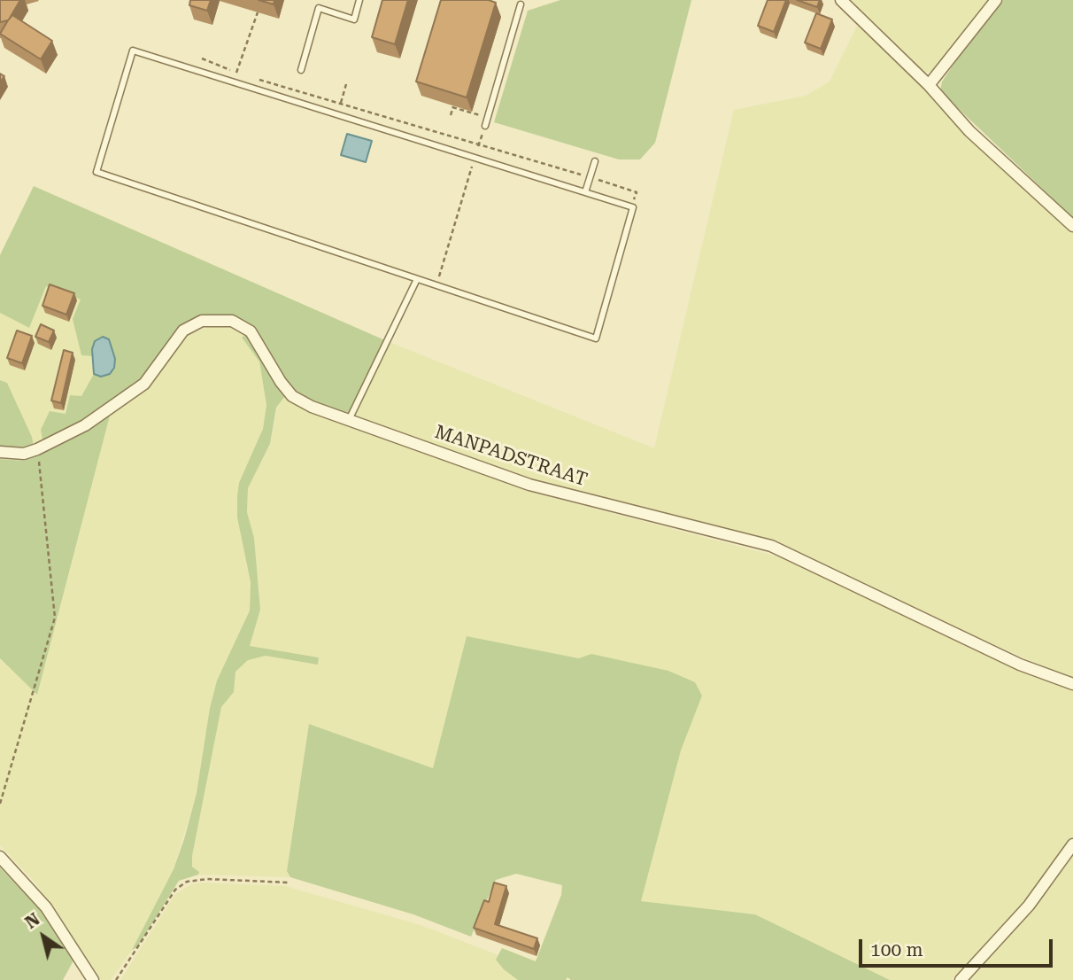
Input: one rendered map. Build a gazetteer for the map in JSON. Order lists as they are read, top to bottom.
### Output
{
  "streets": {
    "street": ["MANPADSTRAAT"]
  },
  "scale_bar": "100 m",
  "north": "top left"
}
